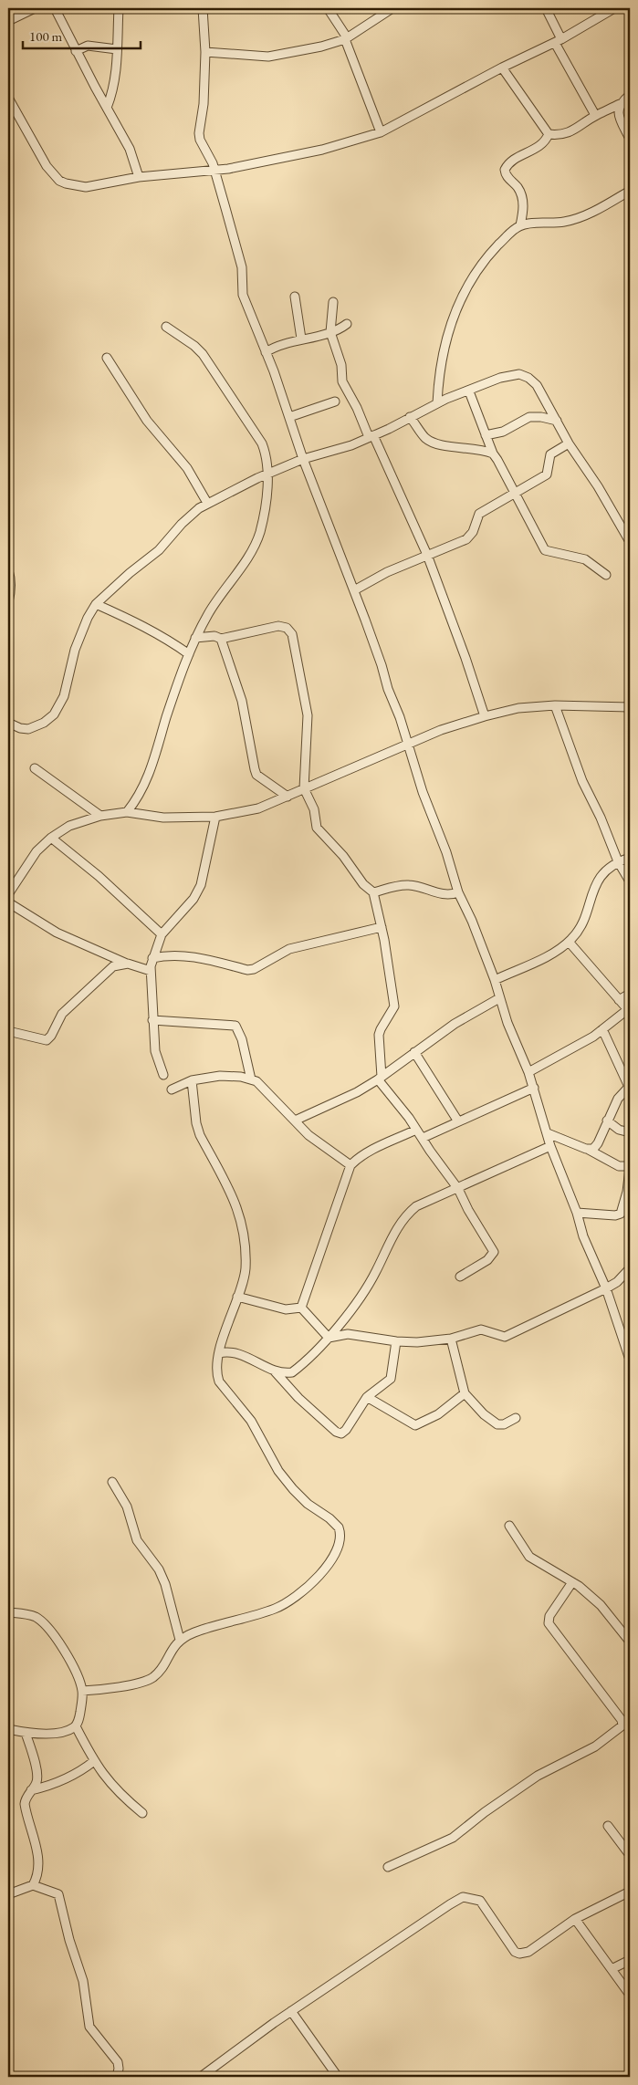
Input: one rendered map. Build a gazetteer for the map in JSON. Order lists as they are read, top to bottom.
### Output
{
  "scale_bar": "100 m"
}
